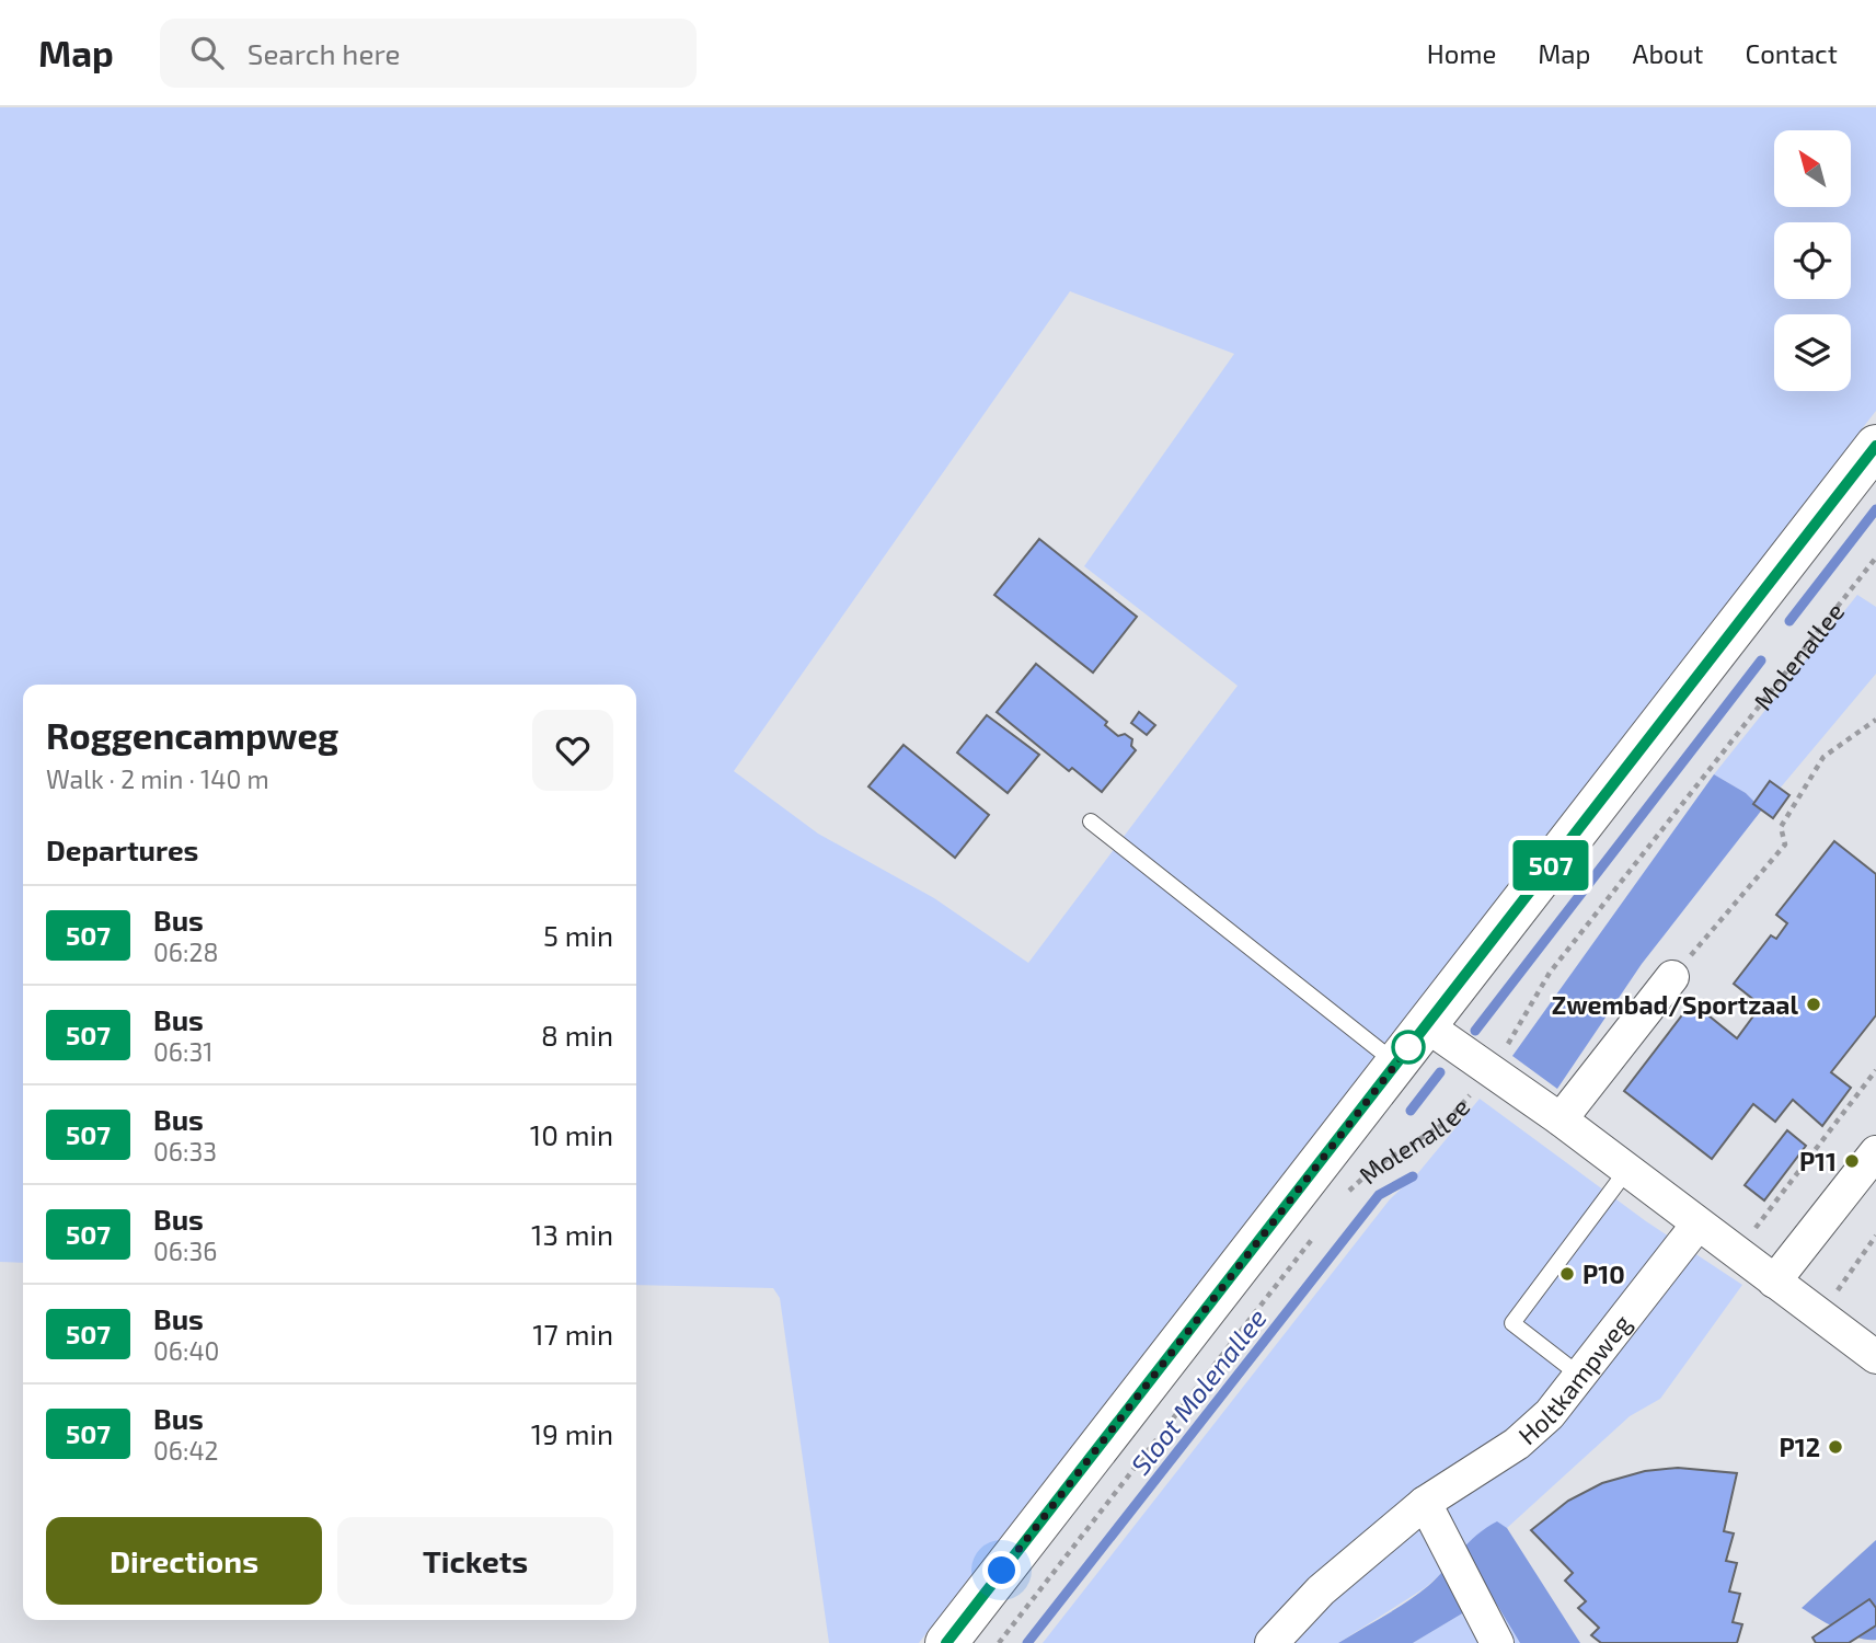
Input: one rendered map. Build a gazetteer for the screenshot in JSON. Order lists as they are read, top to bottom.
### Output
{
  "streets": {
    "main road": ["Molenallee"],
    "street": ["Holtkampweg"]
  },
  "water": ["Sloot Molenallee"],
  "places": [
    "Zwembad/Sportzaal",
    "P11",
    "P10",
    "P12"
  ],
  "lines": ["bus line 507"],
  "north": "top left",
  "page": {
    "header": "Map",
    "search": "Search here",
    "nav": [
      "Home",
      "Map",
      "About",
      "Contact"
    ],
    "on_map": "507",
    "heading": [
      ["Roggencampweg", "Walk · 2 min · 140 m"],
      "Departures"
    ],
    "list": [
      {
        "mark": "507",
        "name": "Bus",
        "note": "06:28",
        "value": "5 min"
      },
      {
        "mark": "507",
        "name": "Bus",
        "note": "06:31",
        "value": "8 min"
      },
      {
        "mark": "507",
        "name": "Bus",
        "note": "06:33",
        "value": "10 min"
      },
      {
        "mark": "507",
        "name": "Bus",
        "note": "06:36",
        "value": "13 min"
      },
      {
        "mark": "507",
        "name": "Bus",
        "note": "06:40",
        "value": "17 min"
      },
      {
        "mark": "507",
        "name": "Bus",
        "note": "06:42",
        "value": "19 min"
      }
    ],
    "buttons": ["Directions", "Tickets"]
  }
}
